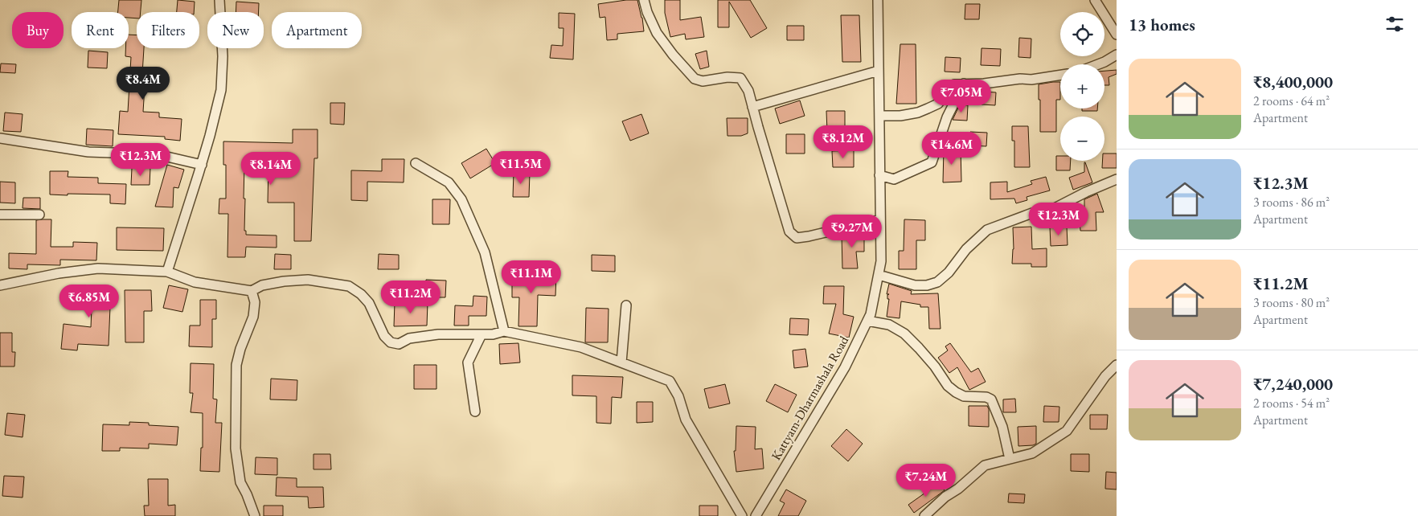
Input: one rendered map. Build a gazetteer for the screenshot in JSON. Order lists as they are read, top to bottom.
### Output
{
  "streets": {
    "street": ["Kattyam-Dharmashala Road"]
  },
  "page": {
    "heading": "13 homes",
    "map_buttons": ["+", "−"],
    "chip": [
      "Buy",
      "Rent",
      "Filters",
      "New",
      "Apartment"
    ],
    "list": [
      {
        "name": "₹8,400,000",
        "note": "2 rooms · 64 m² · Apartment"
      },
      {
        "name": "₹12.3M",
        "note": "3 rooms · 86 m² · Apartment"
      },
      {
        "name": "₹11.2M",
        "note": "3 rooms · 80 m² · Apartment"
      },
      {
        "name": "₹7,240,000",
        "note": "2 rooms · 54 m² · Apartment"
      }
    ],
    "price": [
      "₹8.4M",
      "₹7.05M",
      "₹8.12M",
      "₹14.6M",
      "₹12.3M",
      "₹11.5M",
      "₹8.14M",
      "₹12.3M",
      "₹9.27M",
      "₹11.1M",
      "₹11.2M",
      "₹6.85M",
      "₹7.24M"
    ]
  }
}
